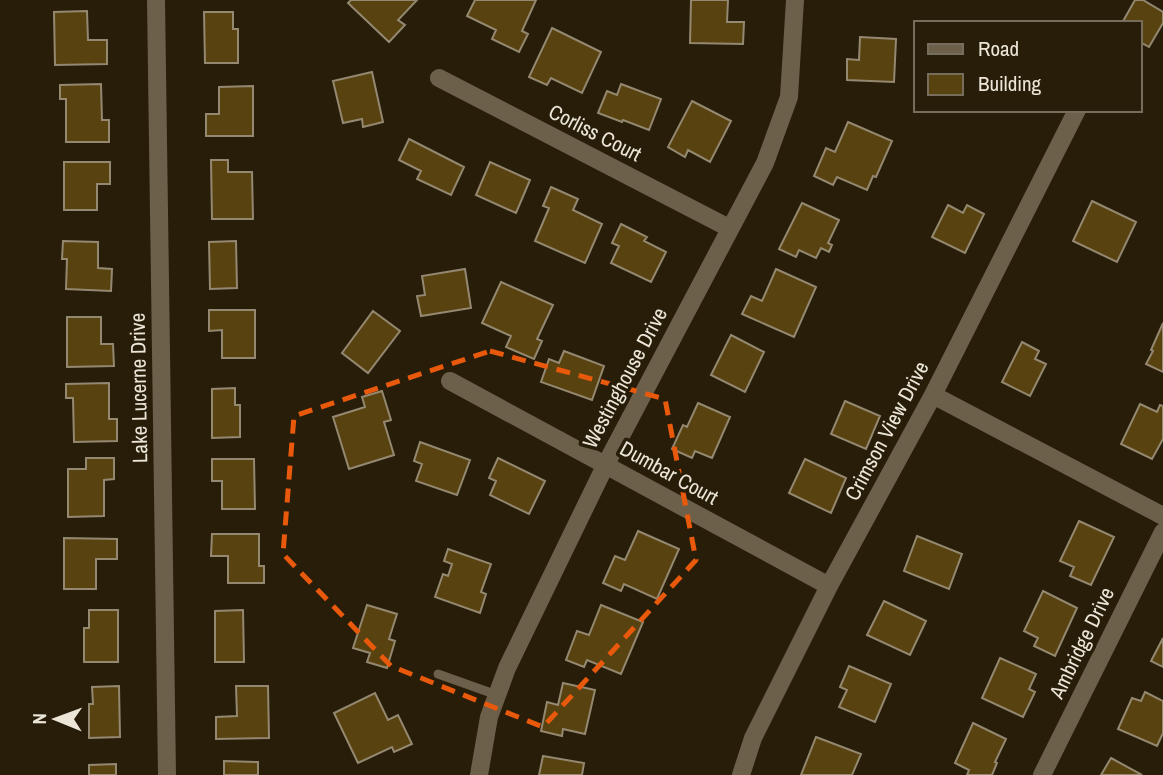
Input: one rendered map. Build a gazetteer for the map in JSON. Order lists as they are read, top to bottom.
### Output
{
  "streets": {
    "street": [
      "Corliss Court",
      "Westinghouse Drive",
      "Lake Lucerne Drive",
      "Crimson View Drive",
      "Dumbar Court",
      "Ambridge Drive"
    ]
  },
  "crossings": [
    ["Corliss Court", "Westinghouse Drive"],
    ["Westinghouse Drive", "Dumbar Court"],
    ["Crimson View Drive", "Dumbar Court"]
  ],
  "legend": ["Road", "Building"],
  "north": "left"
}
